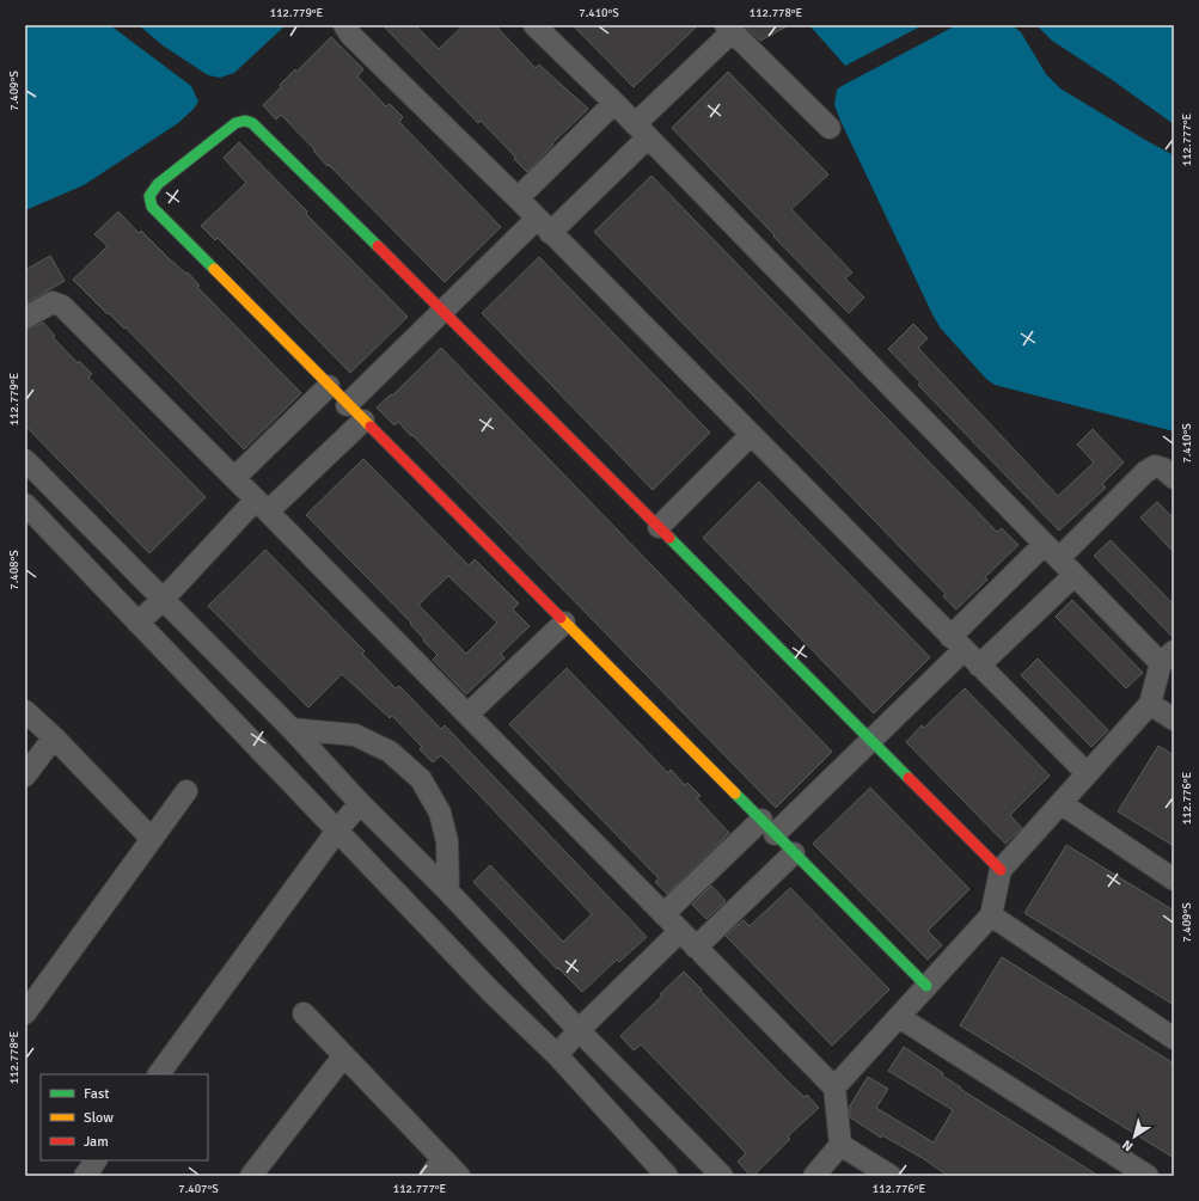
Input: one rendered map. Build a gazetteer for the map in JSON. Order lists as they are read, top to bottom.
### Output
{
  "legend": ["Fast", "Slow", "Jam"],
  "north": "bottom left",
  "coordinates": [
    "112.779°E",
    "7.410°S",
    "112.778°E",
    "7.409°S",
    "112.777°E",
    "7.408°S",
    "112.776°E",
    "7.407°S"
  ]
}
